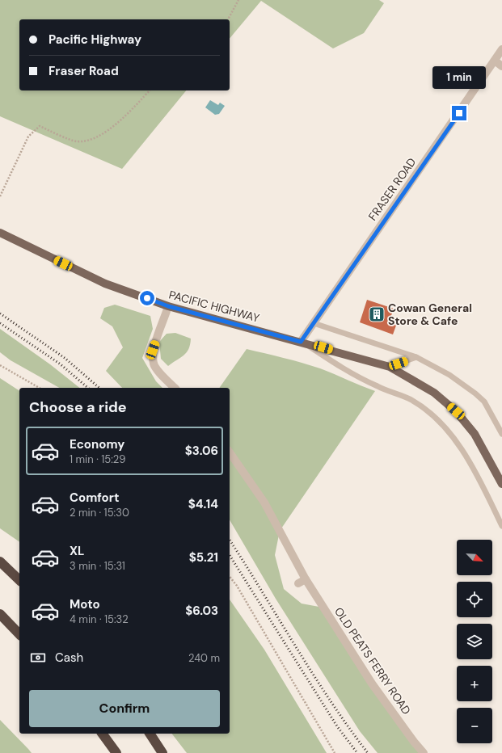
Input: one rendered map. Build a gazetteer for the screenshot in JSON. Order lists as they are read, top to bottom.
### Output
{
  "streets": {
    "main road": ["PACIFIC HIGHWAY"],
    "street": ["FRASER ROAD", "OLD PEATS FERRY ROAD"]
  },
  "crossings": [
    ["FRASER ROAD", "PACIFIC HIGHWAY"]
  ],
  "places": {
    "building": ["Cowan General Store & Cafe"]
  },
  "north": "bottom right",
  "page": {
    "banner": ["Pacific Highway", "Fraser Road"],
    "bubble": "1 min",
    "heading": "Choose a ride",
    "list": [
      {
        "name": "Economy",
        "note": "1 min · 15:29",
        "value": "$3.06"
      },
      {
        "name": "Comfort",
        "note": "2 min · 15:30",
        "value": "$4.14"
      },
      {
        "name": "XL",
        "note": "3 min · 15:31",
        "value": "$5.21"
      },
      {
        "name": "Moto",
        "note": "4 min · 15:32",
        "value": "$6.03"
      }
    ],
    "map_buttons": ["+", "−"],
    "pay": ["Cash", "240 m"],
    "buttons": "Confirm"
  }
}
